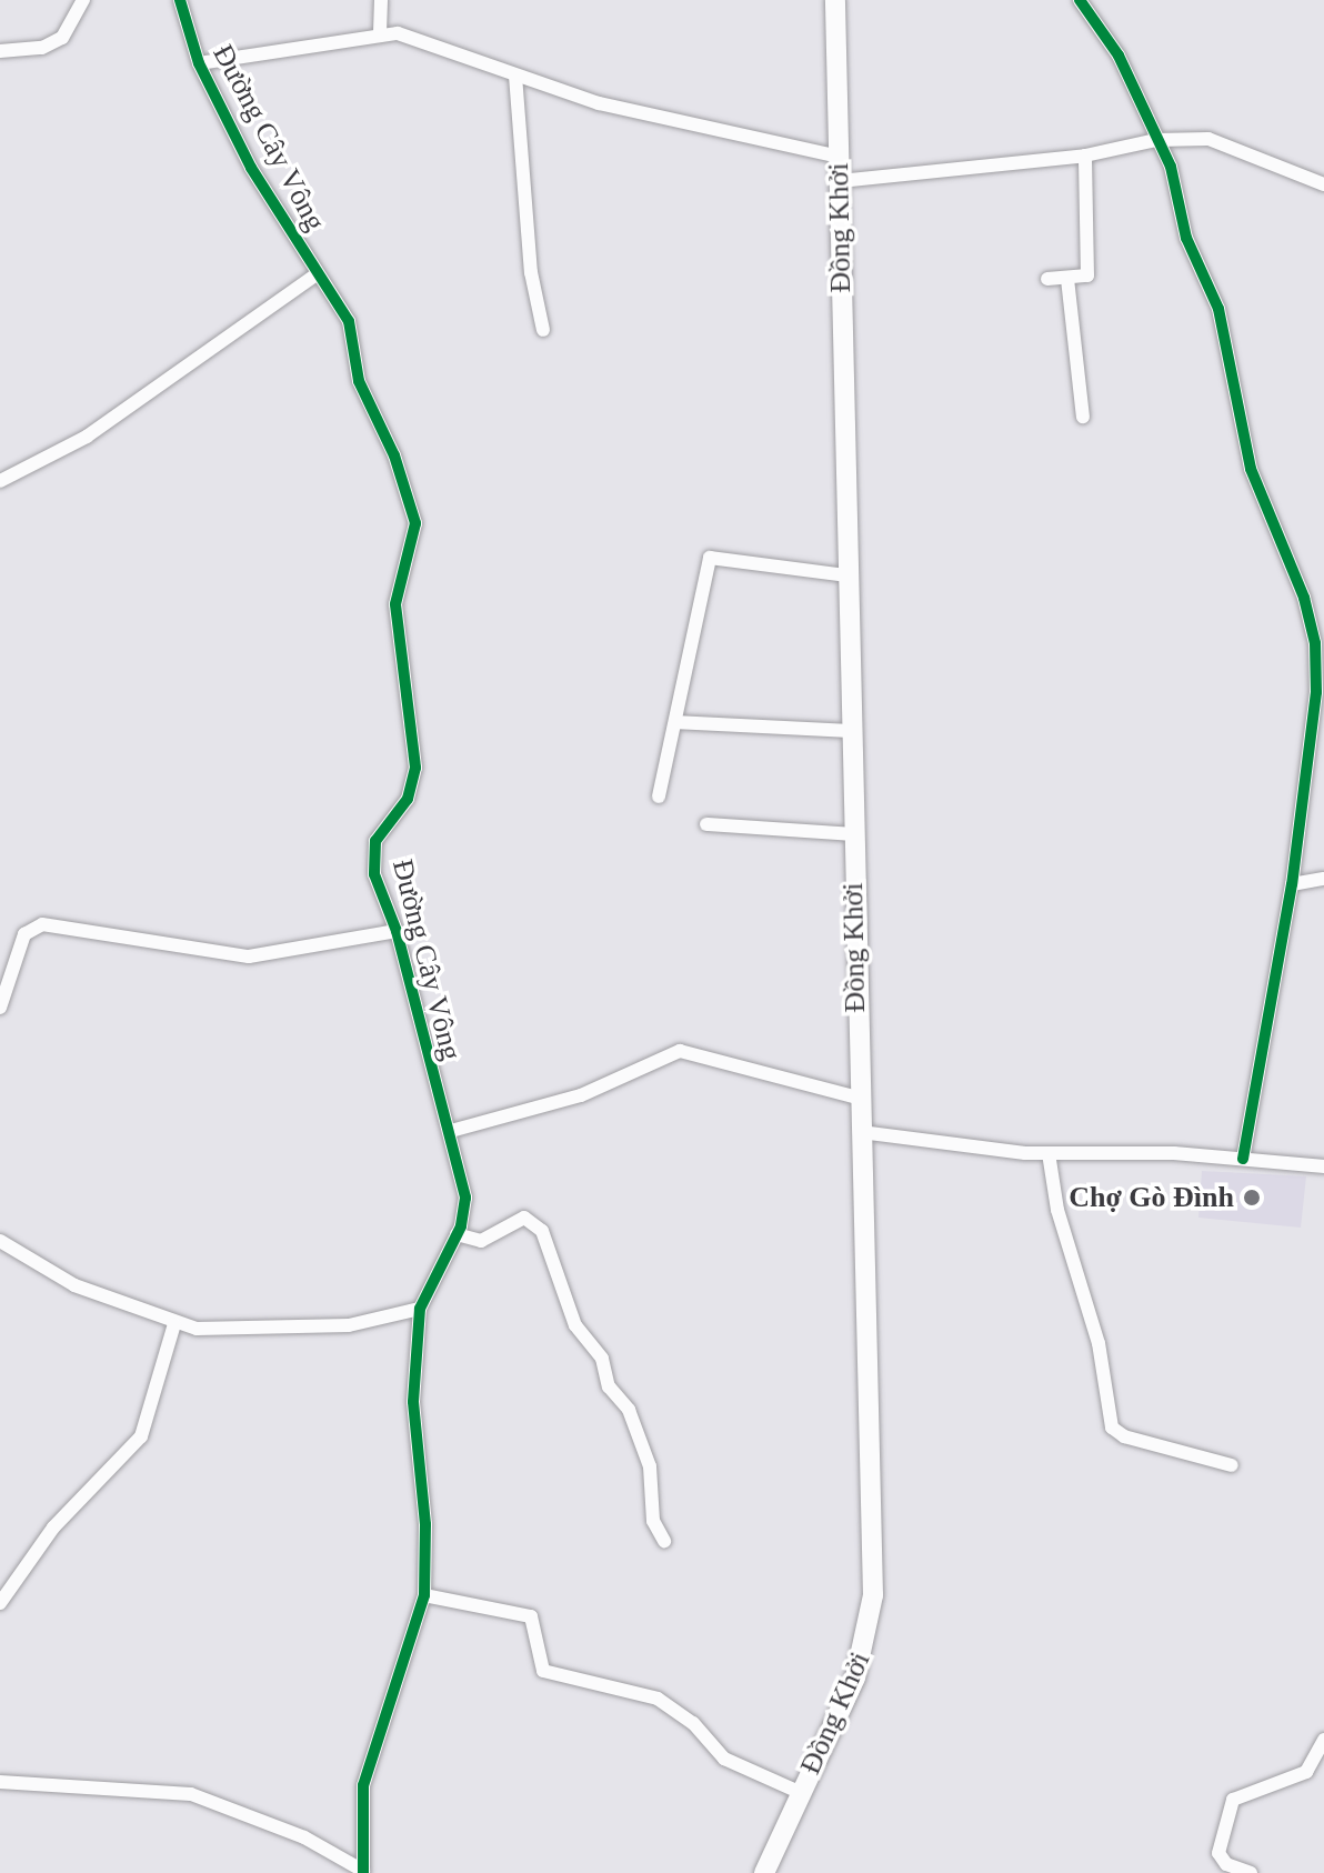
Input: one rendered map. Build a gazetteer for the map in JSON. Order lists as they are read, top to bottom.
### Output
{
  "streets": {
    "main road": ["Đồng Khởi"],
    "street": ["Đường Cây Vông"]
  },
  "places": ["Chợ Gò Đình"]
}
